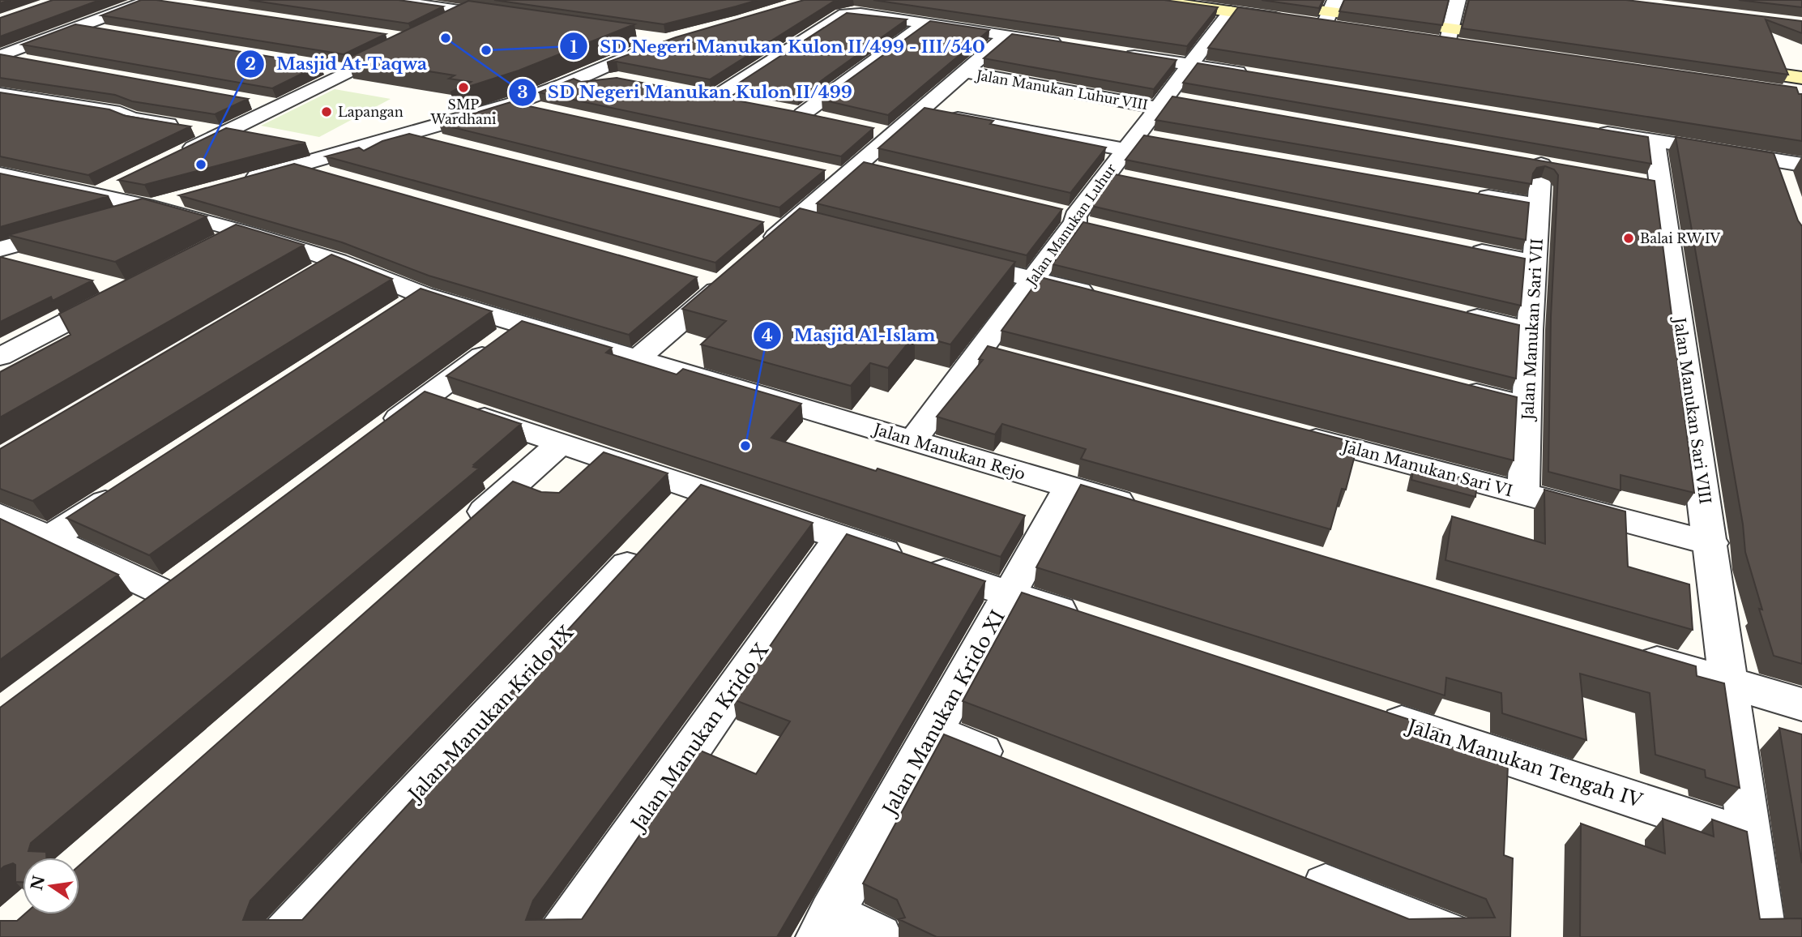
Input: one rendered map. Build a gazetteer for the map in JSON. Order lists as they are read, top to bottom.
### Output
{
  "streets": {
    "street": [
      "Jalan Manukan Luhur VIII",
      "Jalan Manukan Luhur",
      "Jalan Manukan Sari VII",
      "Jalan Manukan Sari VIII",
      "Jalan Manukan Rejo",
      "Jalan Manukan Sari VI",
      "Jalan Manukan Krido XI",
      "Jalan Manukan Krido IX",
      "Jalan Manukan Krido X",
      "Jalan Manukan Tengah IV"
    ]
  },
  "crossings": [
    ["Jalan Manukan Luhur VIII", "Jalan Manukan Luhur"],
    ["Jalan Manukan Luhur", "Jalan Manukan Rejo"],
    ["Jalan Manukan Sari VII", "Jalan Manukan Sari VI"],
    ["Jalan Manukan Sari VIII", "Jalan Manukan Sari VI"],
    ["Jalan Manukan Sari VIII", "Jalan Manukan Tengah IV"],
    ["Jalan Manukan Rejo", "Jalan Manukan Krido XI"]
  ],
  "places": [
    "SD Negeri Manukan Kulon II/499",
    "SD Negeri Manukan Kulon II/499 - III/540",
    "SMP Wardhani",
    "Lapangan",
    "Masjid At-Taqwa",
    "Balai RW IV",
    "Masjid Al-Islam"
  ],
  "north": "left"
}
